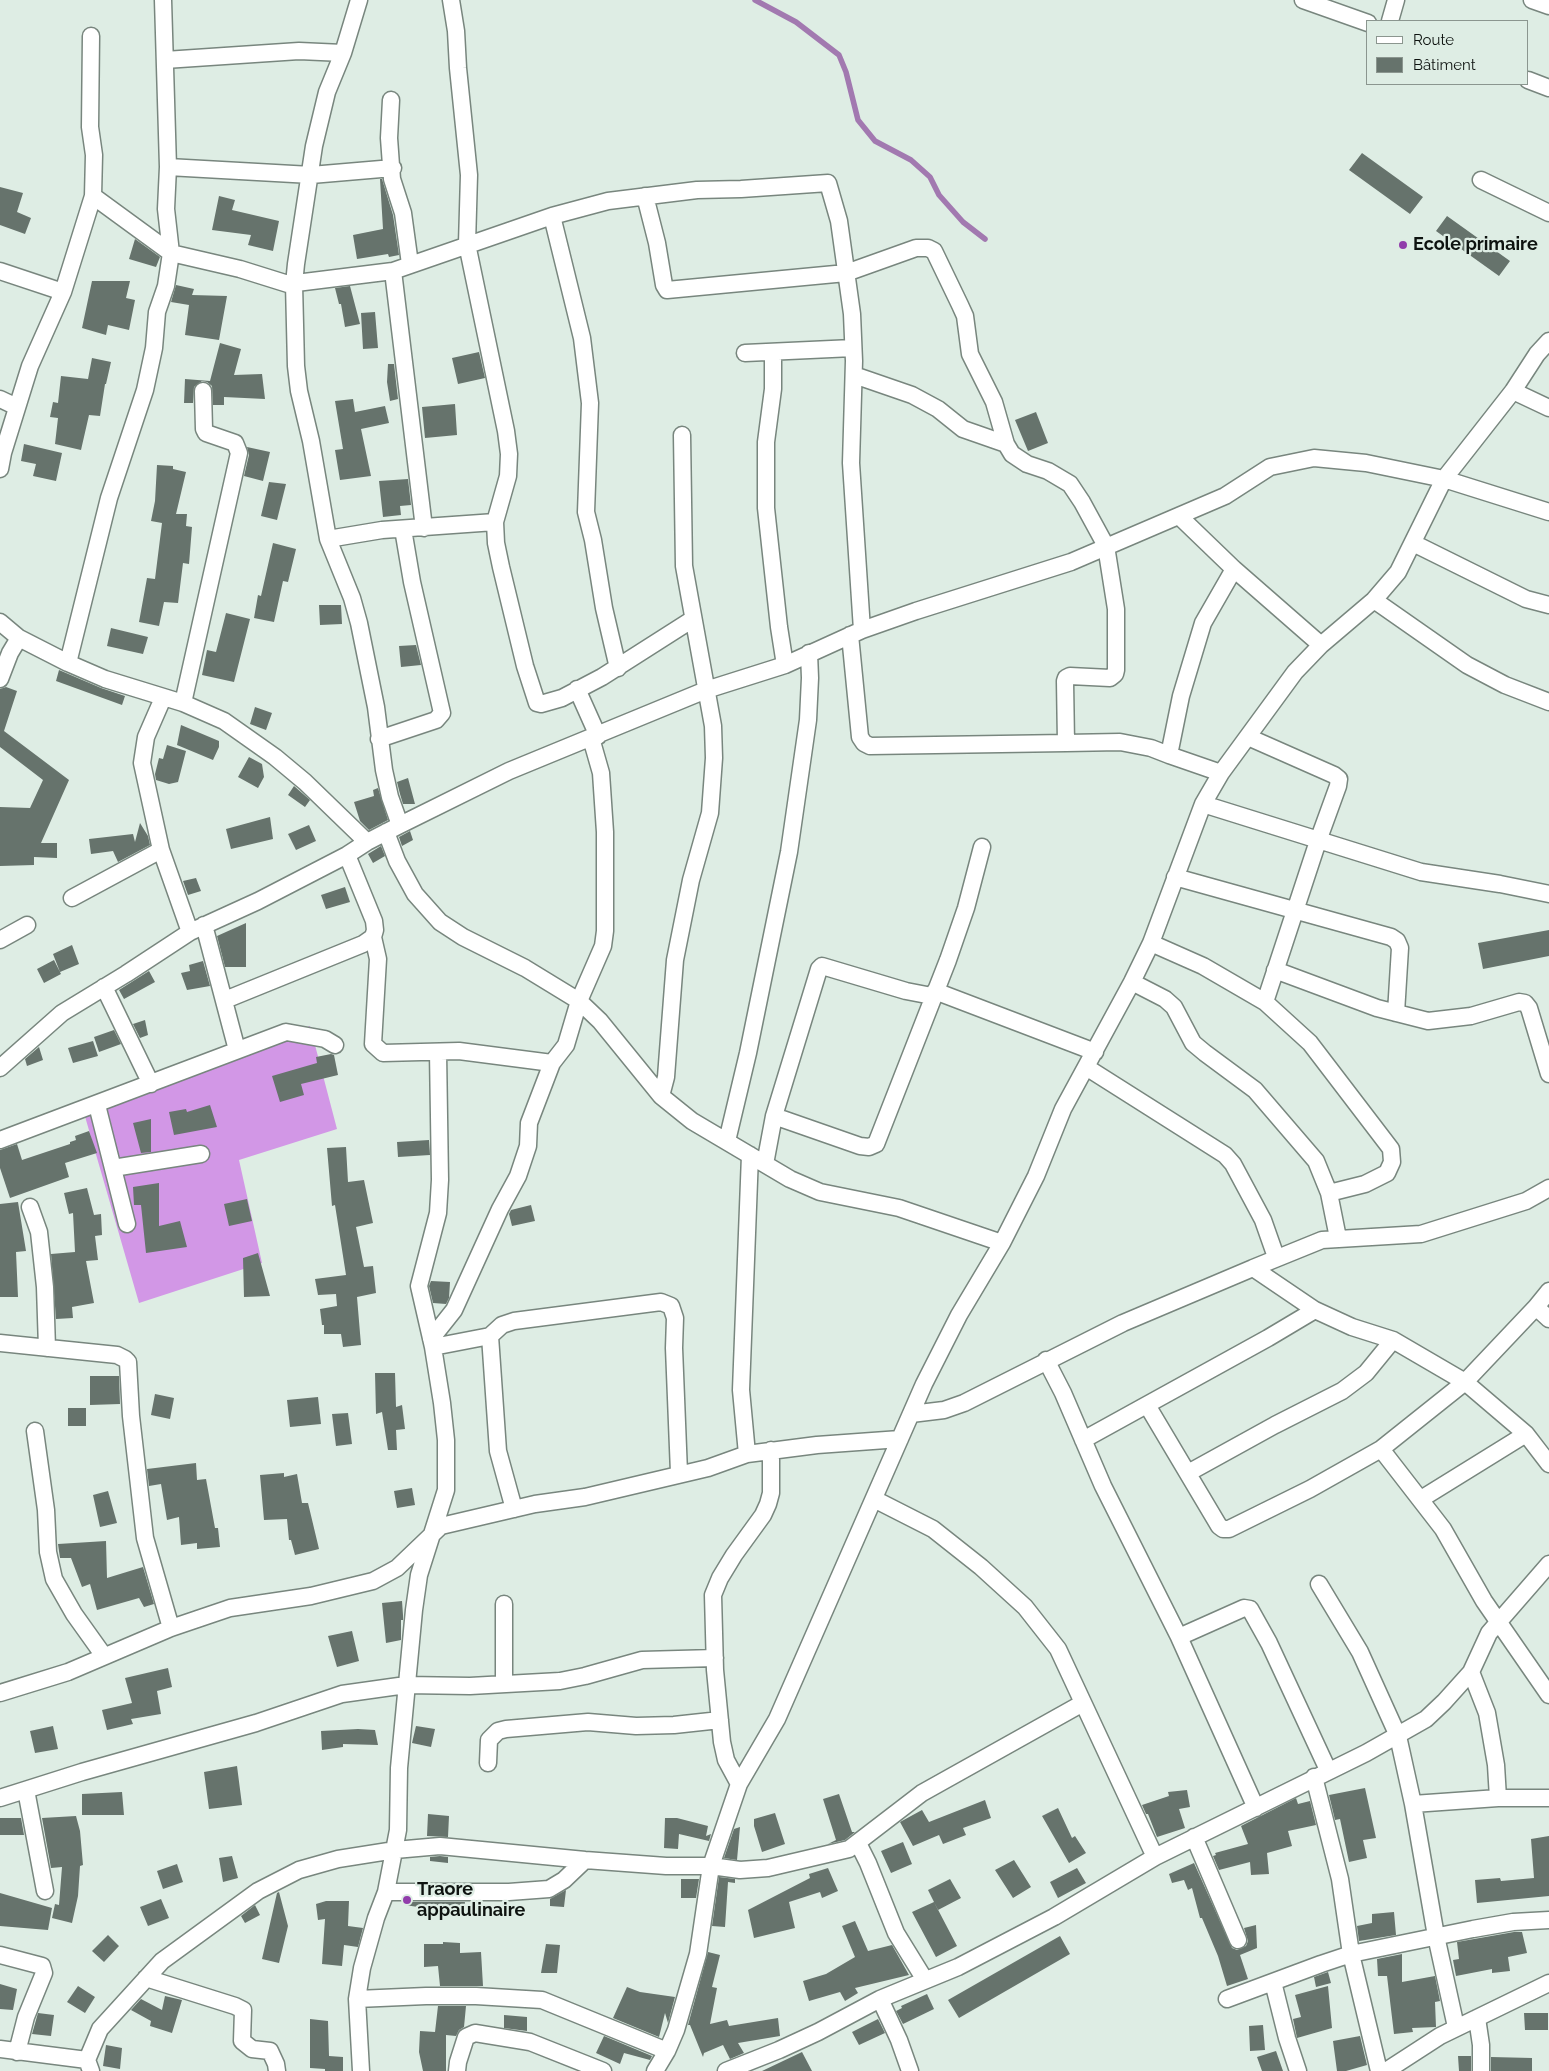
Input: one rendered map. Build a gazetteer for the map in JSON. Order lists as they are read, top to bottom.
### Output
{
  "places": ["Ecole primaire", "Traore appaulinaire"],
  "legend": ["Route", "Bâtiment"]
}
